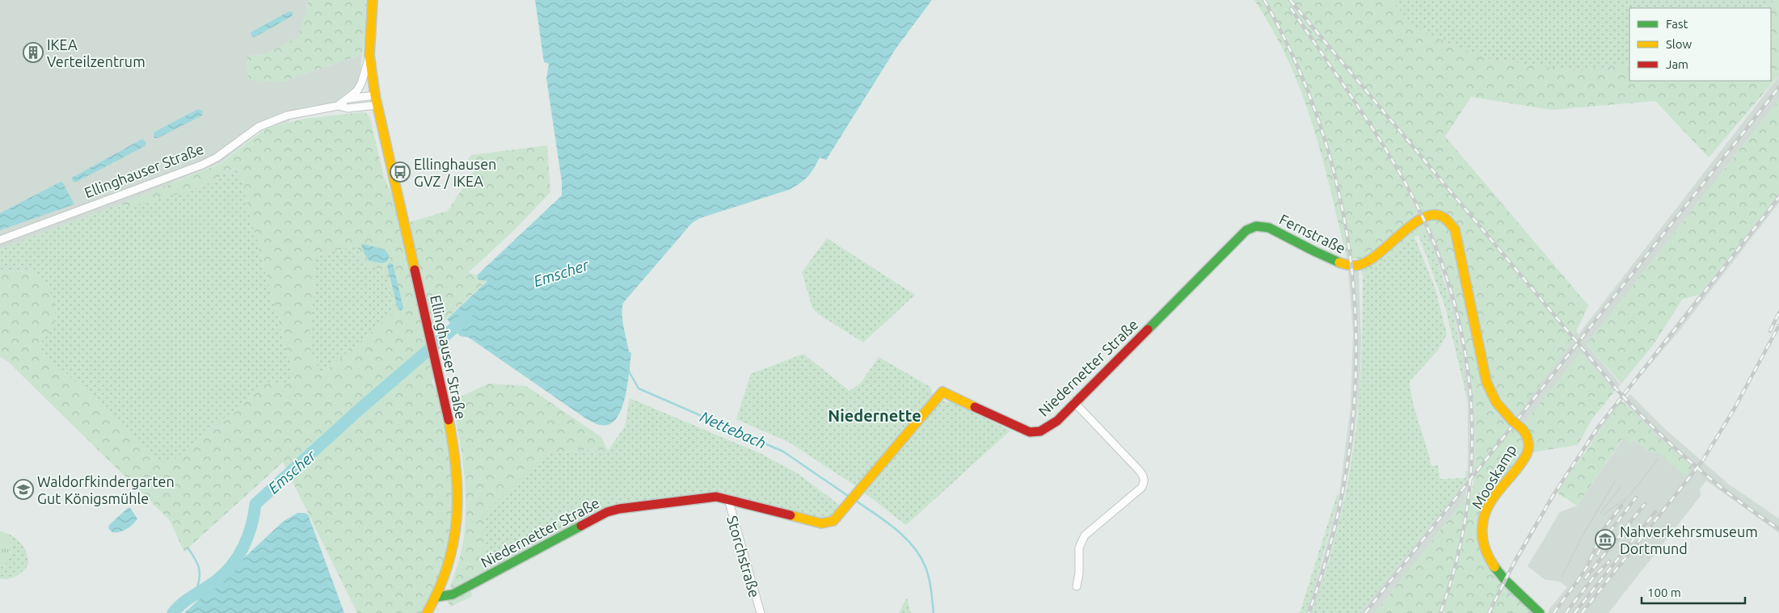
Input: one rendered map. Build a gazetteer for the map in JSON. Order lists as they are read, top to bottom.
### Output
{
  "streets": {
    "street": [
      "Ellinghauser Straße",
      "Fernstraße",
      "Niedernetter Straße",
      "Mooskamp",
      "Storchstraße"
    ]
  },
  "crossings": [
    ["Ellinghauser Straße", "Niedernetter Straße"],
    ["Fernstraße", "Niedernetter Straße"],
    ["Fernstraße", "Mooskamp"],
    ["Niedernetter Straße", "Storchstraße"]
  ],
  "districts": ["Niedernette"],
  "water": ["Emscher", "Nettebach"],
  "places": {
    "building": ["IKEA Verteilzentrum"],
    "bus stop": ["Ellinghausen GVZ / IKEA"],
    "school or university": ["Waldorfkindergarten Gut Königsmühle"],
    "museum": ["Nahverkehrsmuseum Dortmund"]
  },
  "legend": ["Fast", "Slow", "Jam"],
  "scale_bar": "100 m"
}
